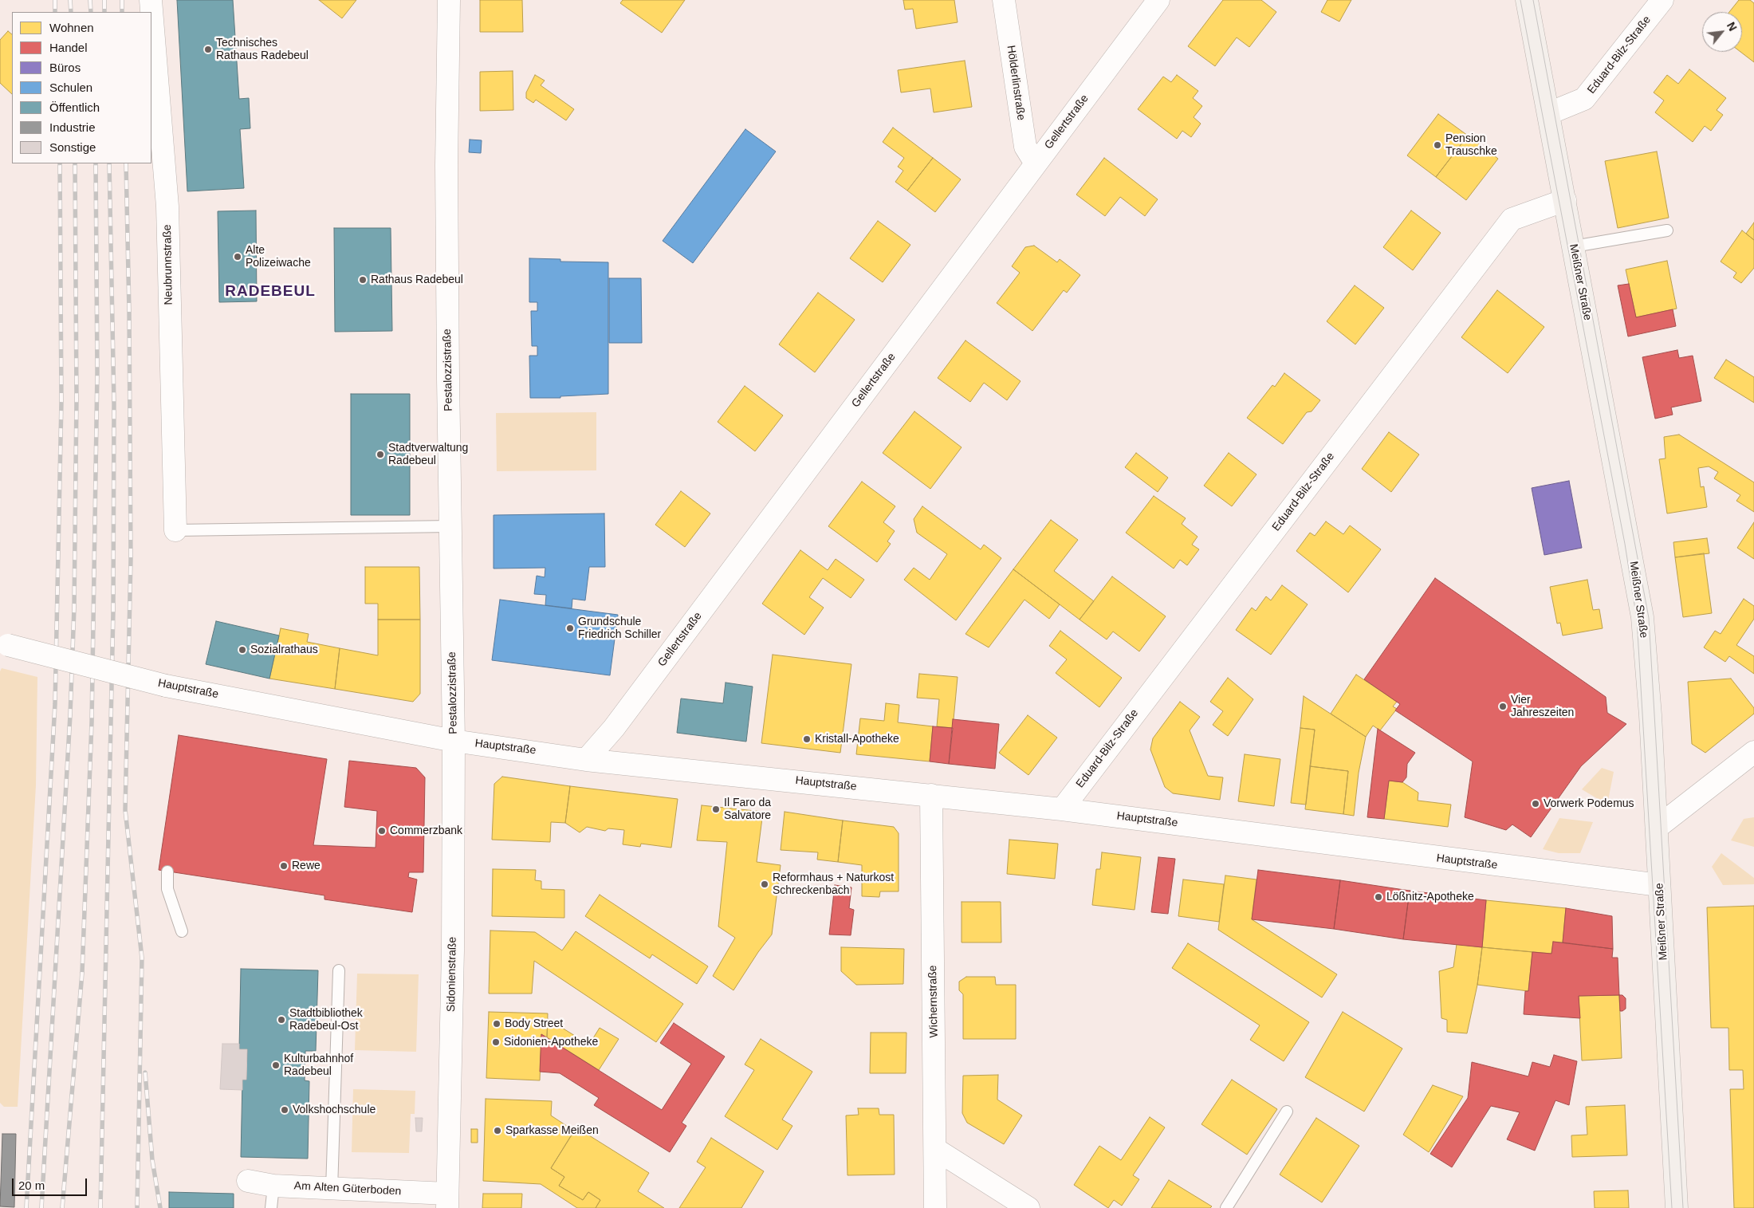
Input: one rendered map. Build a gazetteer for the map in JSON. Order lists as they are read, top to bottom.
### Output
{
  "streets": {
    "main road": ["Meißner Straße"],
    "street": [
      "Eduard-Bilz-Straße",
      "Hölderlinstraße",
      "Gellertstraße",
      "Neubrunnstraße",
      "Pestalozzistraße",
      "Hauptstraße",
      "Sidonienstraße",
      "Wichernstraße",
      "Am Alten Güterboden"
    ]
  },
  "crossings": [
    ["Eduard-Bilz-Straße", "Meißner Straße"],
    ["Eduard-Bilz-Straße", "Hauptstraße"],
    ["Hölderlinstraße", "Gellertstraße"],
    ["Gellertstraße", "Hauptstraße"],
    ["Meißner Straße", "Hauptstraße"],
    ["Pestalozzistraße", "Hauptstraße"],
    ["Pestalozzistraße", "Sidonienstraße"],
    ["Hauptstraße", "Sidonienstraße"],
    ["Hauptstraße", "Wichernstraße"],
    ["Sidonienstraße", "Am Alten Güterboden"]
  ],
  "districts": ["RADEBEUL"],
  "places": [
    "Technisches Rathaus Radebeul",
    "Pension Trauschke",
    "Alte Polizeiwache",
    "Rathaus Radebeul",
    "Stadtverwaltung Radebeul",
    "Grundschule Friedrich Schiller",
    "Sozialrathaus",
    "Vier Jahreszeiten",
    "Kristall-Apotheke",
    "Vorwerk Podemus",
    "Il Faro da Salvatore",
    "Commerzbank",
    "Rewe",
    "Reformhaus + Naturkost Schreckenbach",
    "Lößnitz-Apotheke",
    "Stadtbibliothek Radebeul-Ost",
    "Body Street",
    "Sidonien-Apotheke",
    "Kulturbahnhof Radebeul",
    "Volkshochschule",
    "Sparkasse Meißen"
  ],
  "legend": [
    "Wohnen",
    "Handel",
    "Büros",
    "Schulen",
    "Öffentlich",
    "Industrie",
    "Sonstige"
  ],
  "scale_bar": "20 m",
  "north": "top right"
}
